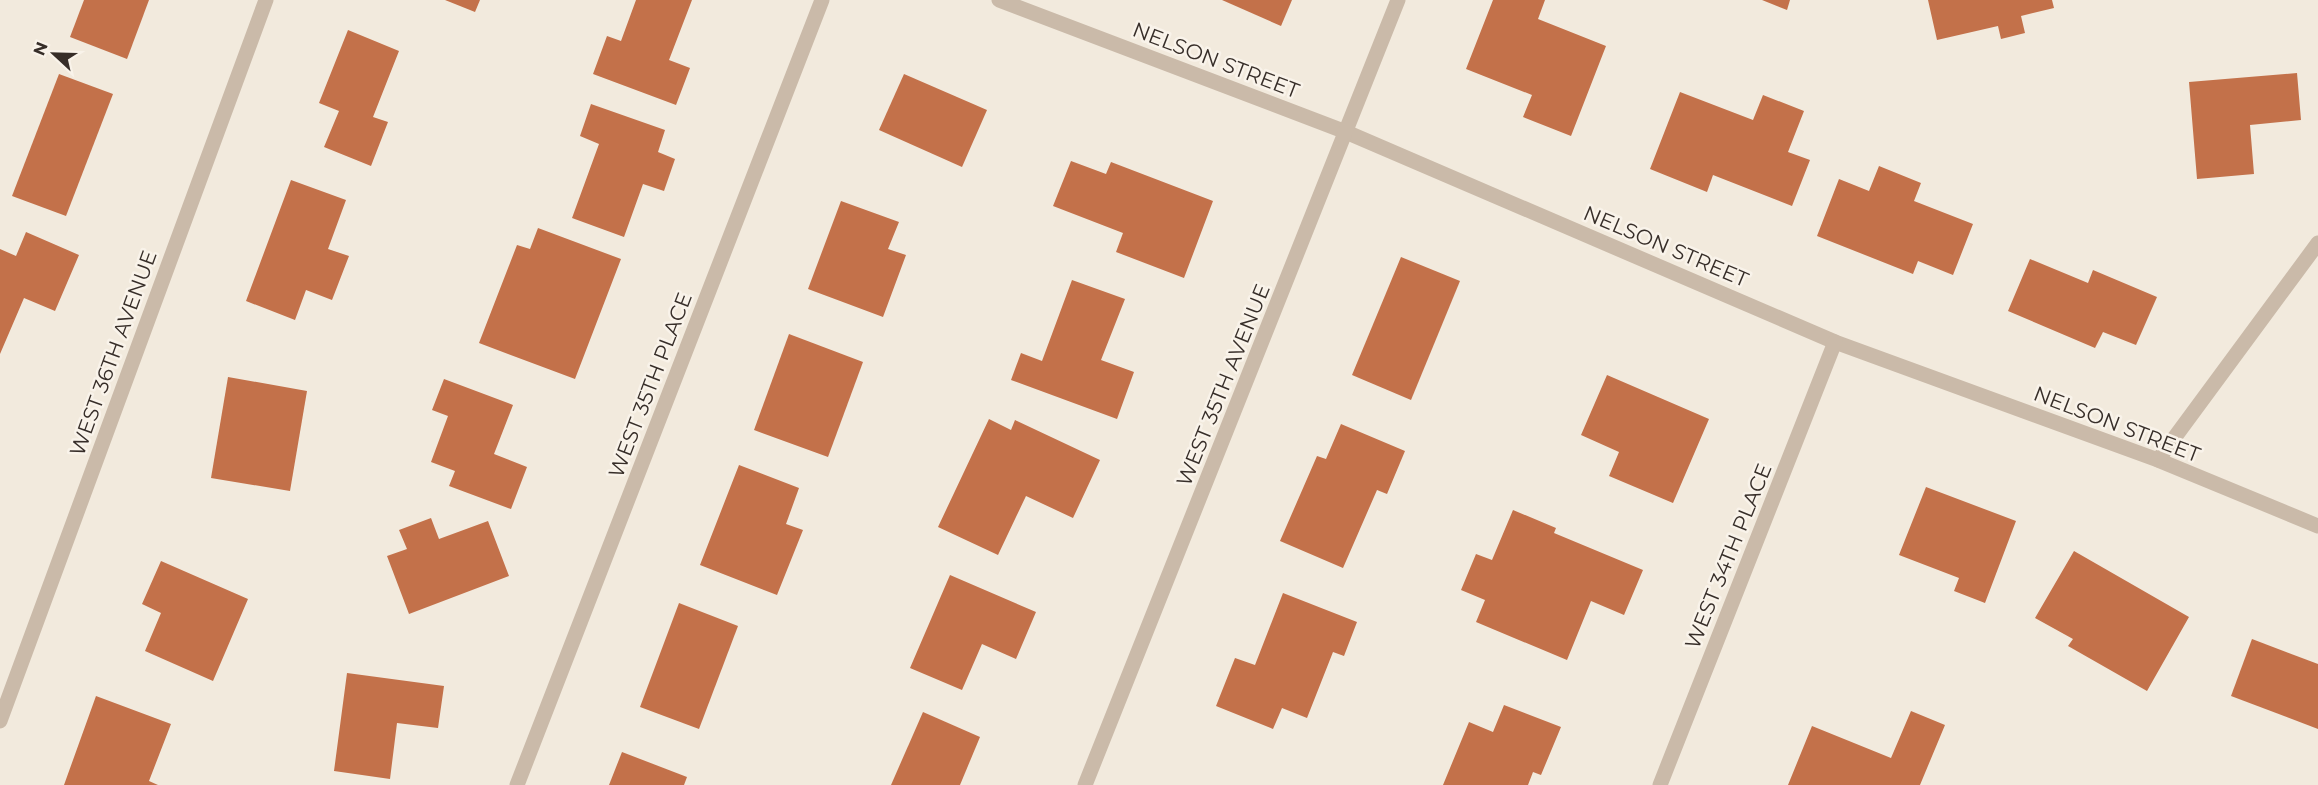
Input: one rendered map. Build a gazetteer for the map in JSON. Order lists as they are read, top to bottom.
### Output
{
  "streets": {
    "street": [
      "NELSON STREET",
      "WEST 36TH AVENUE",
      "WEST 35TH PLACE",
      "WEST 35TH AVENUE",
      "WEST 34TH PLACE"
    ]
  },
  "crossings": [
    ["NELSON STREET", "WEST 35TH AVENUE"],
    ["NELSON STREET", "WEST 34TH PLACE"]
  ],
  "north": "left"
}
